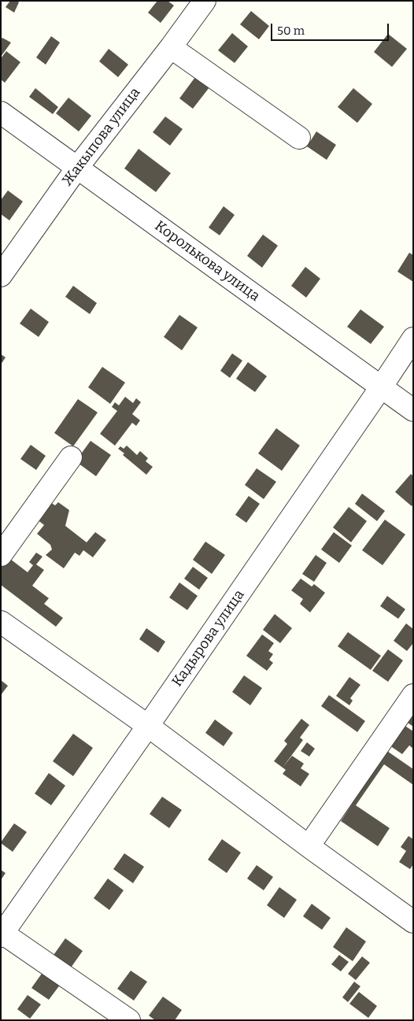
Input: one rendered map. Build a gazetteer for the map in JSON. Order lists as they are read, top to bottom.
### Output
{
  "streets": {
    "street": ["Жакыпова улица", "Королькова улица", "Кадырова улица"]
  },
  "crossings": [
    ["Жакыпова улица", "Королькова улица"],
    ["Королькова улица", "Кадырова улица"]
  ],
  "scale_bar": "50 m"
}
